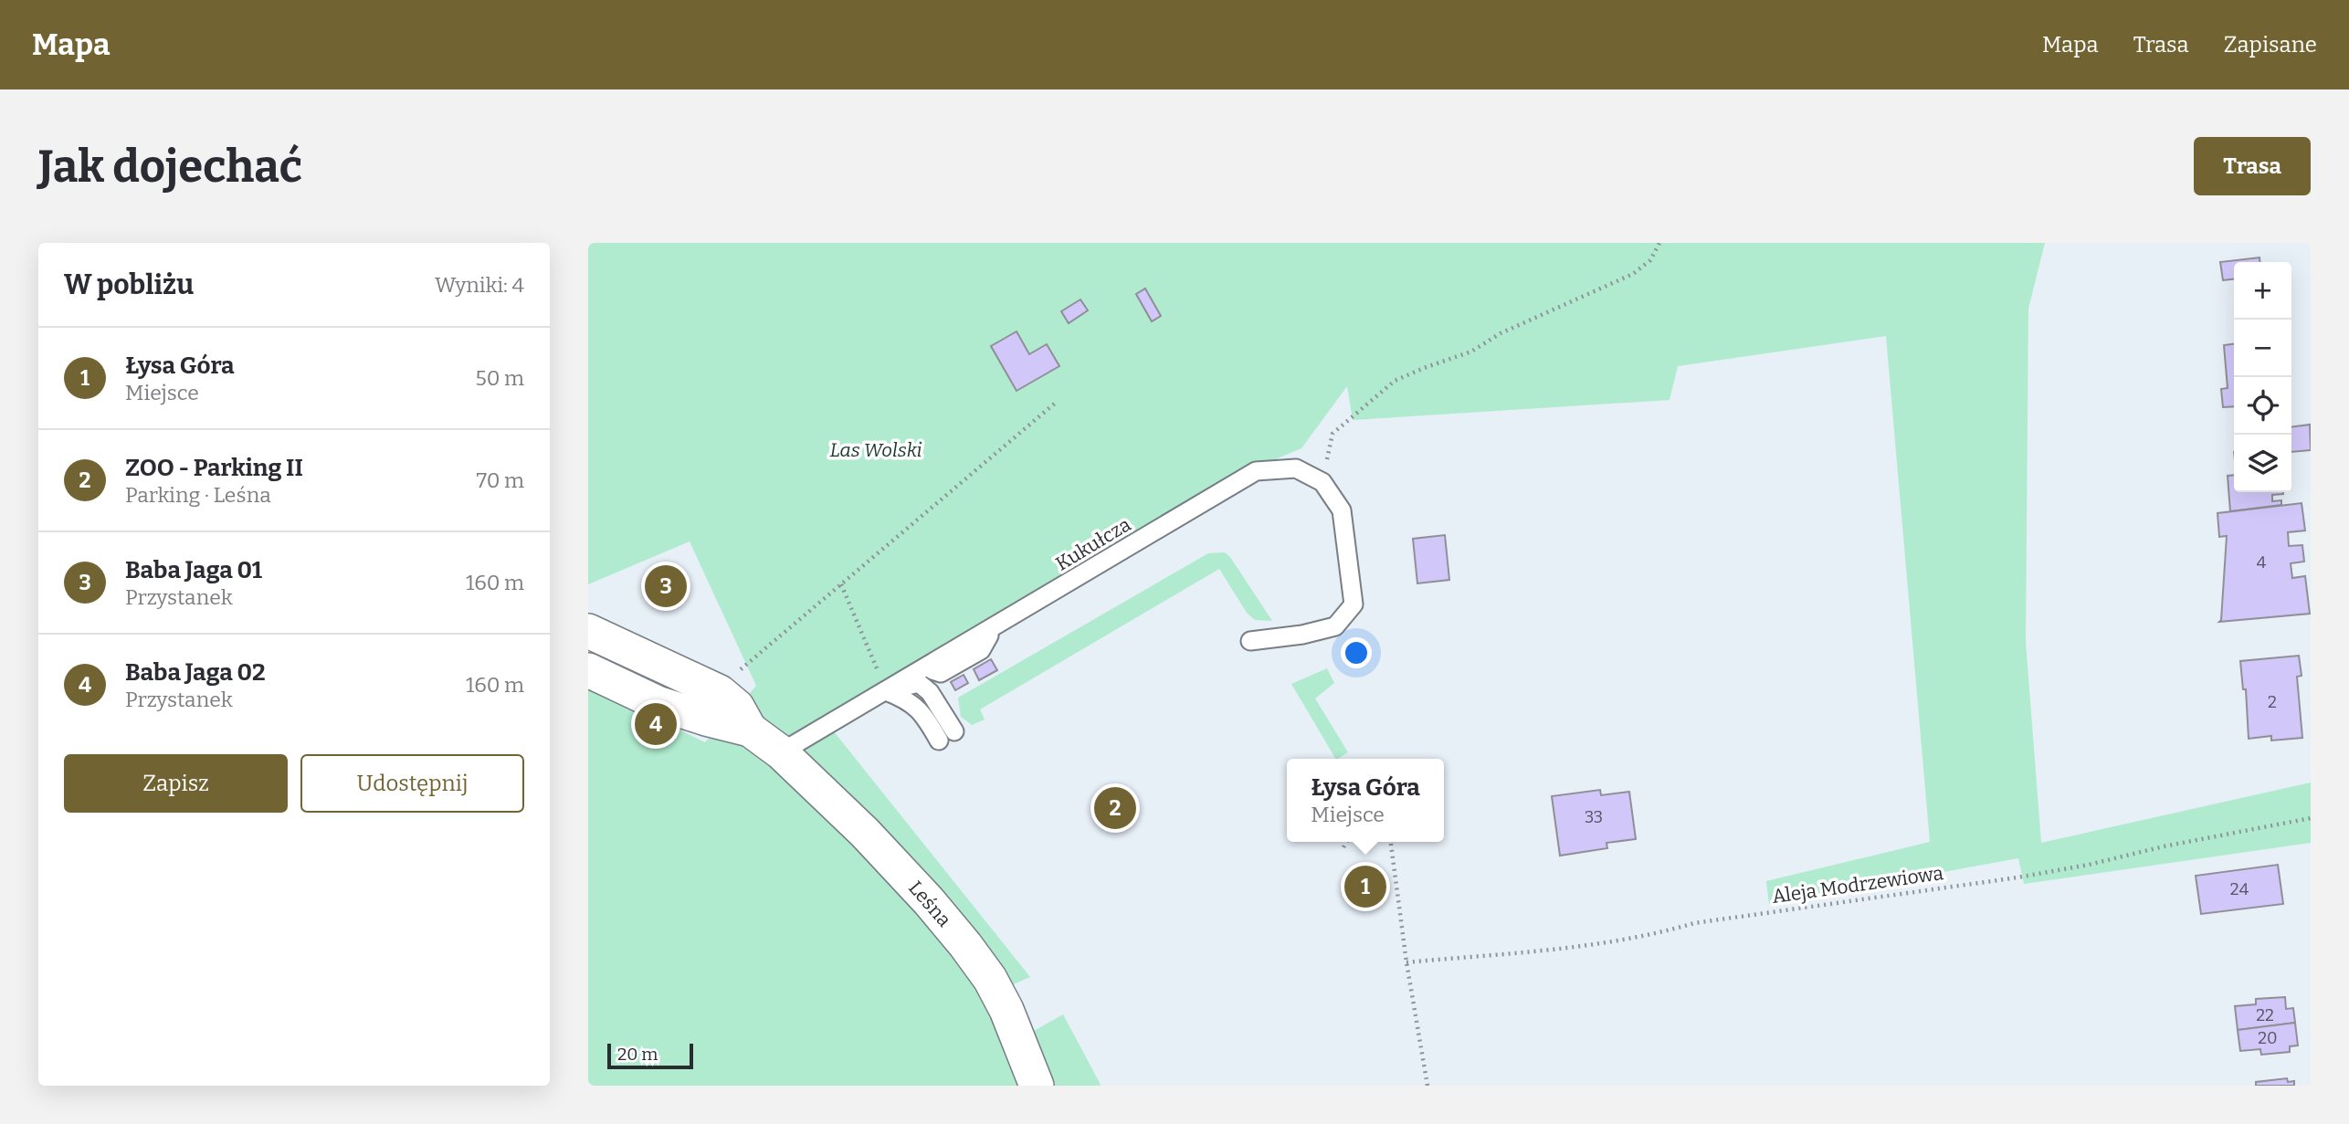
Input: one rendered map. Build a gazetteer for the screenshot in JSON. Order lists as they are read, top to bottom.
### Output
{
  "streets": {
    "street": ["Leśna"],
    "lane": ["Kukułcza"],
    "path": ["Aleja Modrzewiowa"]
  },
  "crossings": [
    ["Kukułcza", "Leśna"]
  ],
  "parks": ["Las Wolski"],
  "house_numbers": [
    "4",
    "2",
    "33",
    "24",
    "22",
    "20"
  ],
  "scale_bar": "20 m",
  "page": {
    "header": "Mapa",
    "nav": ["Mapa", "Trasa", "Zapisane"],
    "buttons": [
      "Trasa",
      ["Zapisz", "Udostępnij"]
    ],
    "title": "Jak dojechać",
    "heading": ["W pobliżu", "Wyniki: 4"],
    "map_buttons": ["+", "−"],
    "list": [
      {
        "mark": "1",
        "name": "Łysa Góra",
        "note": "Miejsce",
        "value": "50 m"
      },
      {
        "mark": "2",
        "name": "ZOO - Parking II",
        "note": "Parking · Leśna",
        "value": "70 m"
      },
      {
        "mark": "3",
        "name": "Baba Jaga 01",
        "note": "Przystanek",
        "value": "160 m"
      },
      {
        "mark": "4",
        "name": "Baba Jaga 02",
        "note": "Przystanek",
        "value": "160 m"
      }
    ],
    "pins": [
      "3",
      "4",
      "2",
      "1"
    ],
    "popup": ["Łysa Góra", "Miejsce"],
    "scale": "20 m"
  }
}
